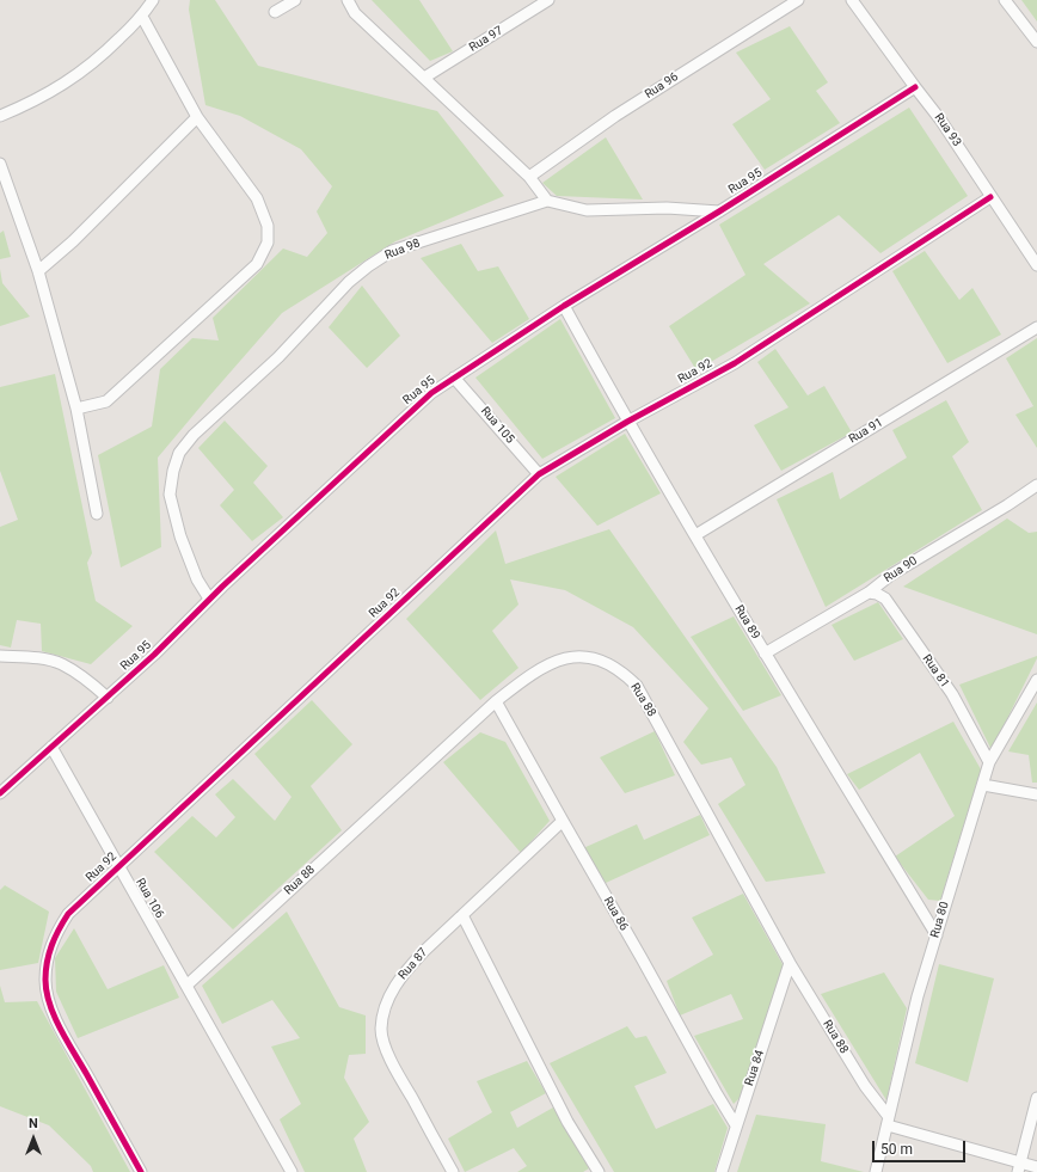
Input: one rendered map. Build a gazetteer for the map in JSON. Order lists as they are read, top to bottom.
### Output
{
  "streets": {
    "street": [
      "Rua 97",
      "Rua 96",
      "Rua 93",
      "Rua 95",
      "Rua 98",
      "Rua 92",
      "Rua 105",
      "Rua 91",
      "Rua 90",
      "Rua 89",
      "Rua 81",
      "Rua 88",
      "Rua 106",
      "Rua 86",
      "Rua 80",
      "Rua 87",
      "Rua 84"
    ]
  },
  "crossings": [
    ["Rua 93", "Rua 95"],
    ["Rua 93", "Rua 92"],
    ["Rua 95", "Rua 98"],
    ["Rua 95", "Rua 105"],
    ["Rua 95", "Rua 89"],
    ["Rua 95", "Rua 106"],
    ["Rua 92", "Rua 105"],
    ["Rua 92", "Rua 89"],
    ["Rua 92", "Rua 106"],
    ["Rua 91", "Rua 89"],
    ["Rua 90", "Rua 89"],
    ["Rua 90", "Rua 81"],
    ["Rua 89", "Rua 80"],
    ["Rua 81", "Rua 80"],
    ["Rua 88", "Rua 106"],
    ["Rua 88", "Rua 86"],
    ["Rua 88", "Rua 80"],
    ["Rua 88", "Rua 84"],
    ["Rua 86", "Rua 87"],
    ["Rua 86", "Rua 84"]
  ],
  "scale_bar": "50 m",
  "north": "top"
}
